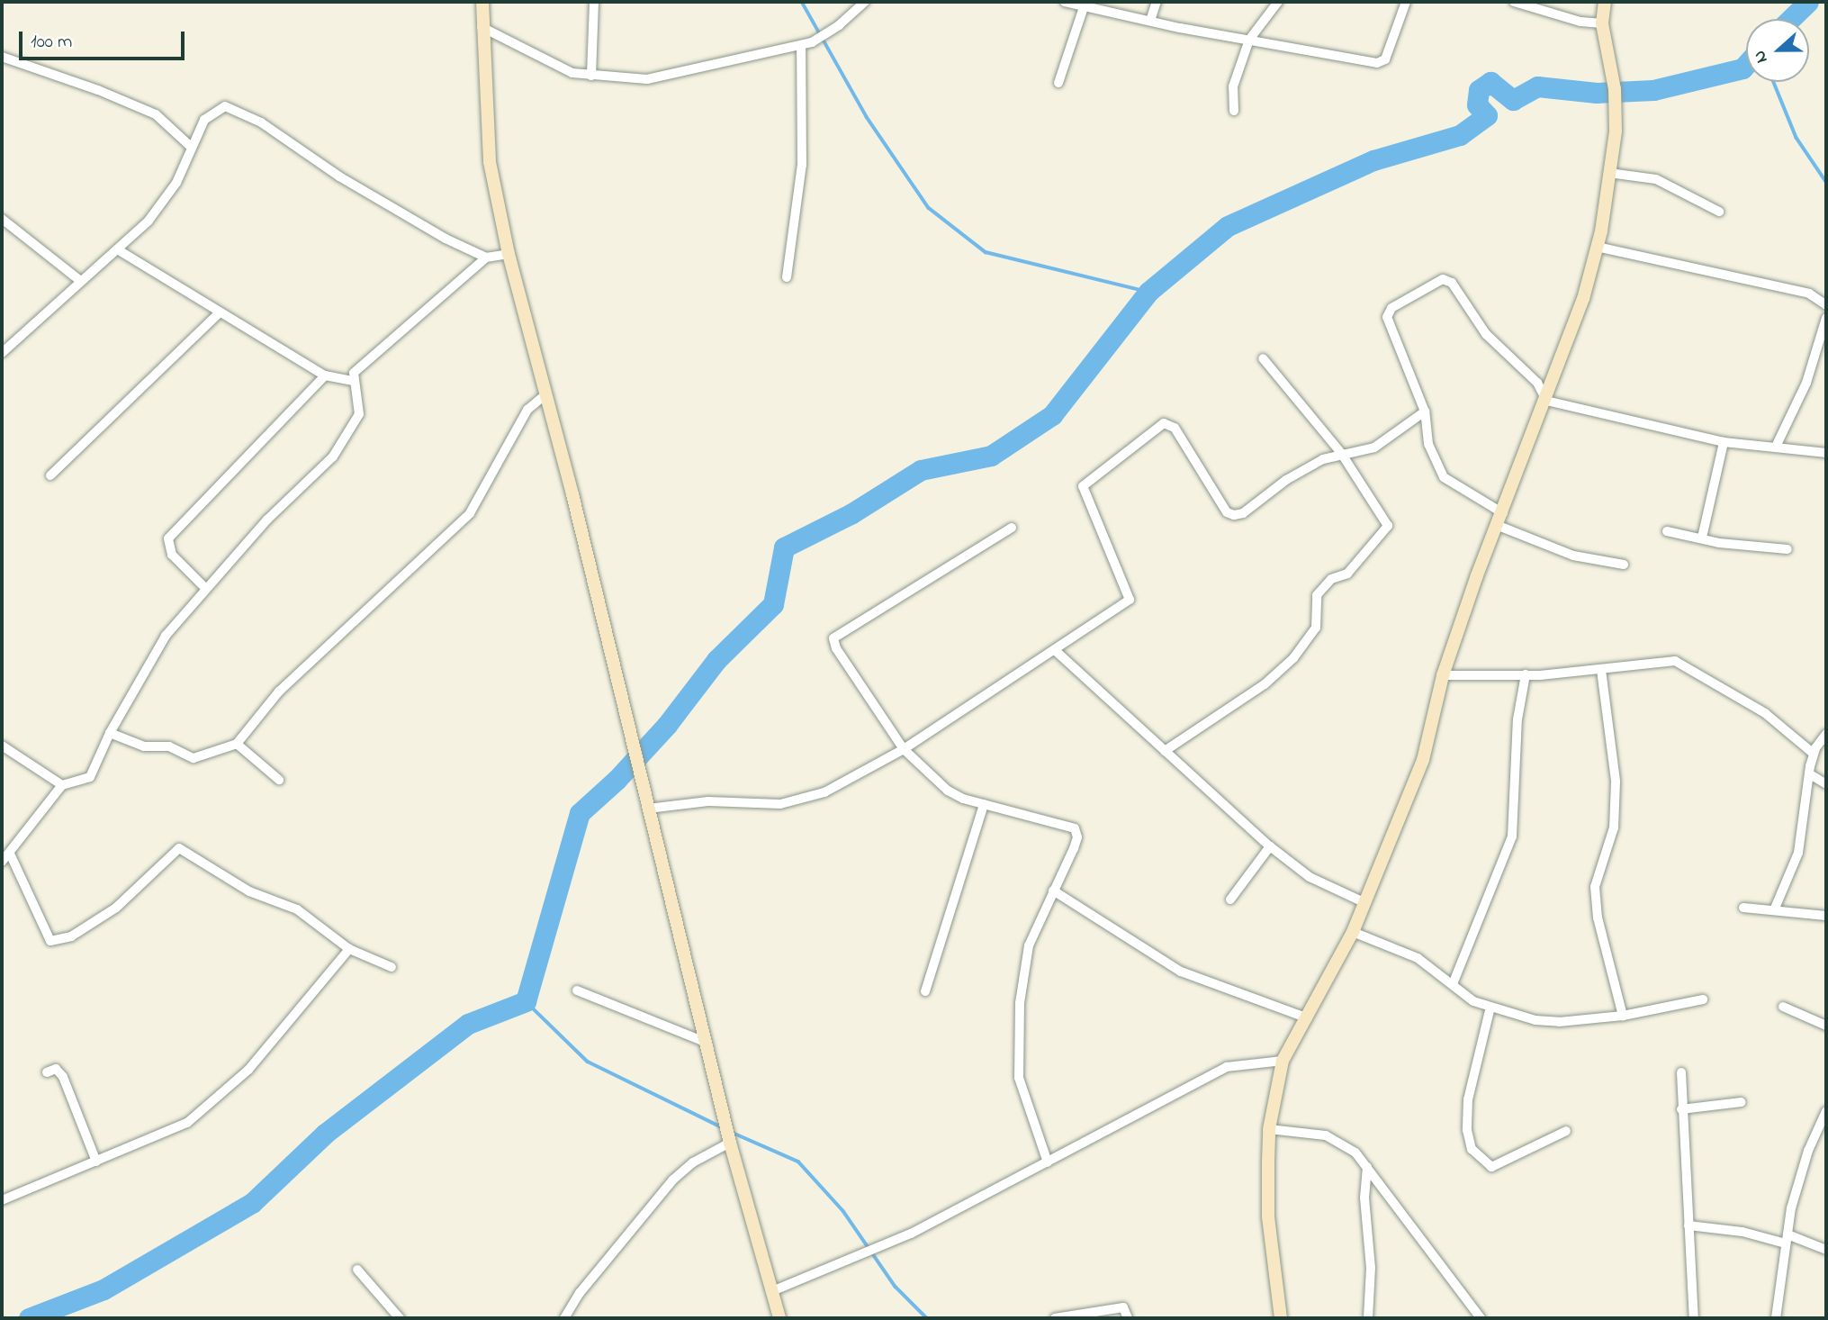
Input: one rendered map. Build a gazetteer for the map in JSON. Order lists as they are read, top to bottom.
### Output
{
  "scale_bar": "100 m",
  "north": "left"
}
